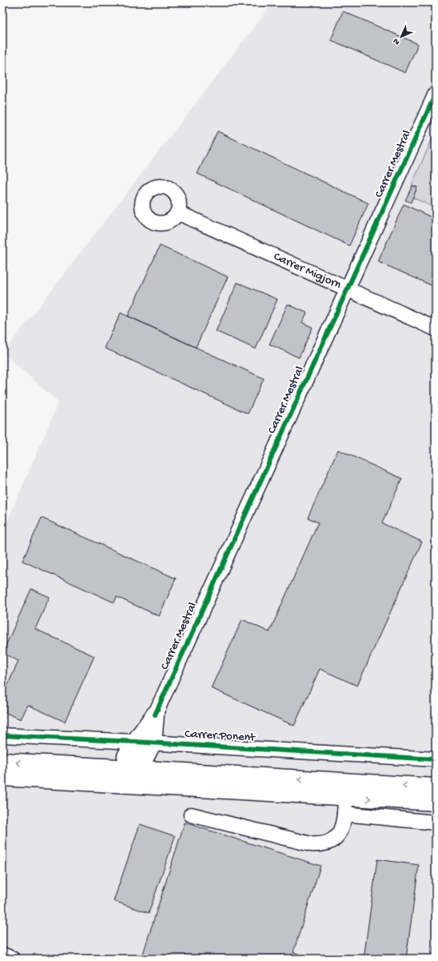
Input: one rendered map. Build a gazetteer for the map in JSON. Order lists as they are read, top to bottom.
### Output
{
  "streets": {
    "street": ["Carrer Mestral", "Carrer Migjorn", "Carrer Ponent"]
  },
  "crossings": [
    ["Carrer Mestral", "Carrer Migjorn"]
  ],
  "north": "bottom left"
}
